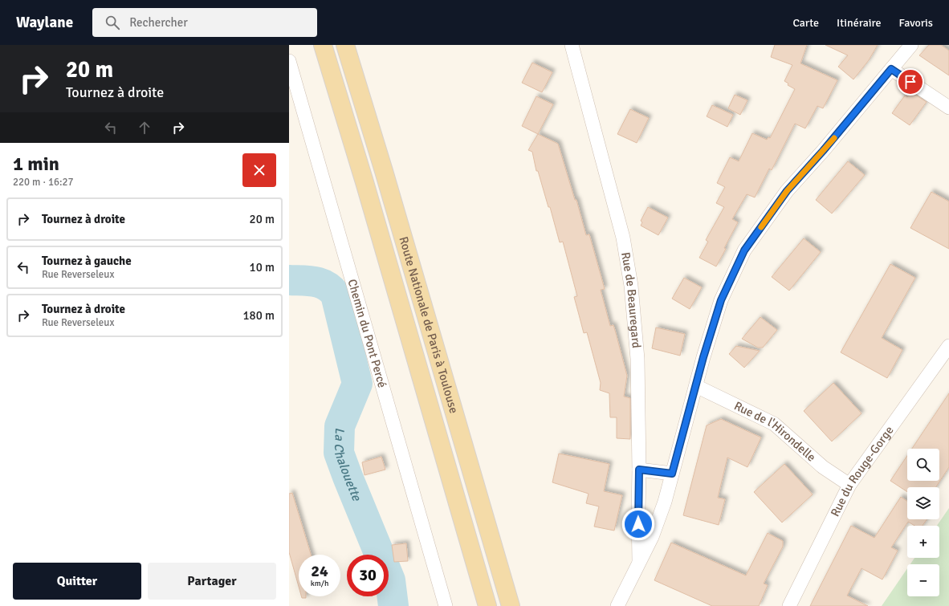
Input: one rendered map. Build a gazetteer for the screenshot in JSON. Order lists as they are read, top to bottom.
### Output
{
  "streets": {
    "main road": ["Route Nationale de Paris à Toulouse"],
    "street": [
      "Rue de Beauregard",
      "Chemin du Pont Percé",
      "Rue de l'Hirondelle",
      "Rue du Rouge-Gorge"
    ]
  },
  "crossings": [
    ["Rue de l'Hirondelle", "Rue du Rouge-Gorge"]
  ],
  "water": ["La Chalouette"],
  "page": {
    "header": "Waylane",
    "search": "Rechercher",
    "nav": ["Carte", "Itinéraire", "Favoris"],
    "turn": ["20 m", "Tournez à droite"],
    "heading": ["1 min", "220 m · 16:27"],
    "list": [
      {
        "name": "Tournez à droite",
        "value": "20 m"
      },
      {
        "name": "Tournez à gauche",
        "note": "Rue Reverseleux",
        "value": "10 m"
      },
      {
        "name": "Tournez à droite",
        "note": "Rue Reverseleux",
        "value": "180 m"
      }
    ],
    "map_buttons": ["+", "−"],
    "speed": "24 km/h",
    "limit": "30",
    "buttons": ["Quitter", "Partager"]
  }
}
